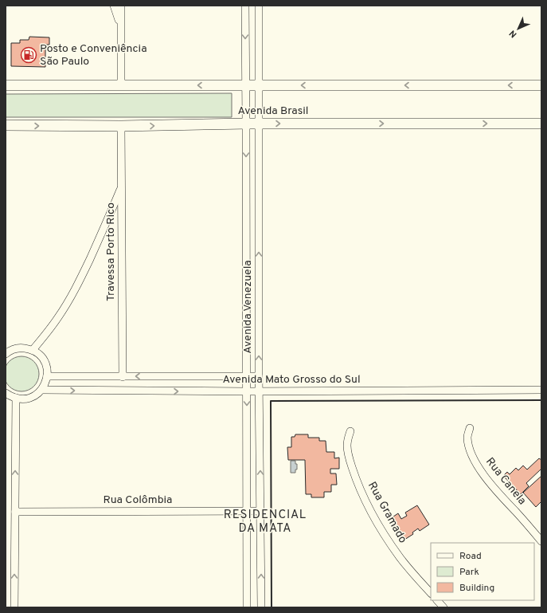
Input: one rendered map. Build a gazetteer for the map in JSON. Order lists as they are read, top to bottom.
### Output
{
  "streets": {
    "street": [
      "Avenida Brasil",
      "Travessa Porto Rico",
      "Avenida Venezuela",
      "Avenida Mato Grosso do Sul",
      "Rua Canela",
      "Rua Colômbia",
      "Rua Gramado"
    ]
  },
  "crossings": [
    ["Avenida Brasil", "Travessa Porto Rico"],
    ["Avenida Brasil", "Avenida Venezuela"],
    ["Travessa Porto Rico", "Avenida Mato Grosso do Sul"],
    ["Avenida Venezuela", "Avenida Mato Grosso do Sul"],
    ["Avenida Venezuela", "Rua Colômbia"]
  ],
  "districts": ["RESIDENCIAL DA MATA"],
  "places": {
    "fuel station": ["Posto e Conveniência São Paulo"]
  },
  "legend": ["Road", "Park", "Building"],
  "north": "bottom left"
}
